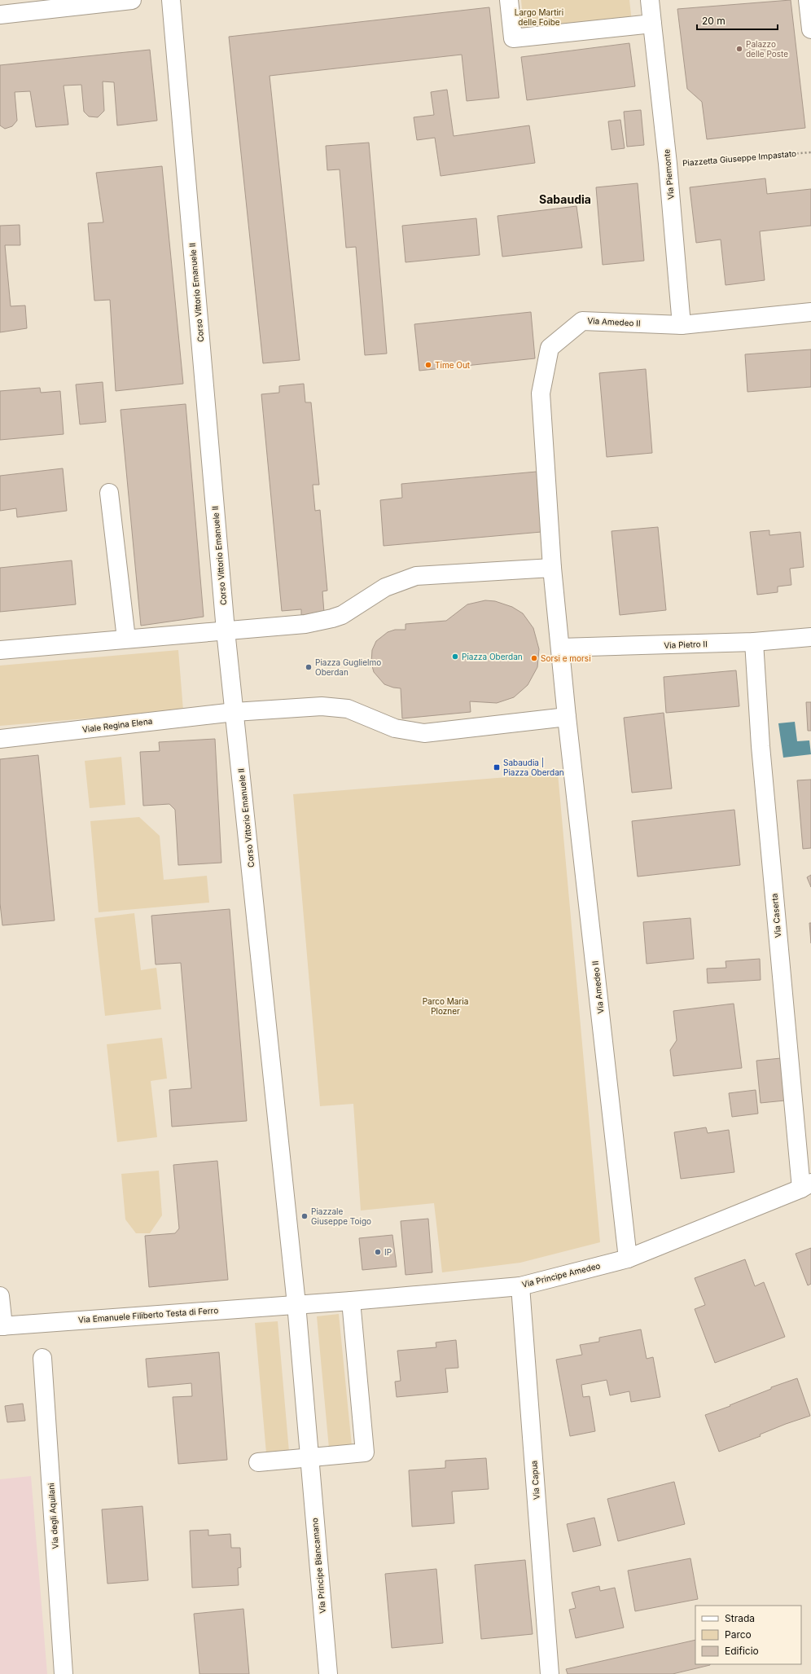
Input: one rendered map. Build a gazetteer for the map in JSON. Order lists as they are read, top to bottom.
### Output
{
  "streets": {
    "street": [
      "Via Piemonte",
      "Corso Vittorio Emanuele II",
      "Via Amedeo II",
      "Via Pietro II",
      "Viale Regina Elena",
      "Via Caserta",
      "Via Principe Amedeo",
      "Via Emanuele Filiberto Testa di Ferro",
      "Via Capua",
      "Via degli Aquilani",
      "Via Principe Biancamano"
    ],
    "path": ["Piazzetta Giuseppe Impastato"]
  },
  "crossings": [
    ["Piazzetta Giuseppe Impastato", "Via Piemonte"],
    ["Via Piemonte", "Via Amedeo II"],
    ["Corso Vittorio Emanuele II", "Viale Regina Elena"],
    ["Corso Vittorio Emanuele II", "Via Principe Amedeo"],
    ["Corso Vittorio Emanuele II", "Via Emanuele Filiberto Testa di Ferro"],
    ["Via Amedeo II", "Via Principe Amedeo"],
    ["Via Pietro II", "Via Caserta"],
    ["Via Caserta", "Via Principe Amedeo"],
    ["Via Principe Amedeo", "Via Emanuele Filiberto Testa di Ferro"],
    ["Via Principe Amedeo", "Via Capua"]
  ],
  "districts": ["Sabaudia"],
  "parks": ["Largo Martiri delle Foibe", "Parco Maria Plozner"],
  "places": {
    "other": [
      "Palazzo delle Poste",
      "Time Out",
      "Piazza Oberdan",
      "Sorsi e morsi",
      "Piazza Guglielmo Oberdan",
      "Piazzale Giuseppe Toigo",
      "IP"
    ],
    "transit": ["Sabaudia | Piazza Oberdan"]
  },
  "legend": ["Strada", "Parco", "Edificio"],
  "scale_bar": "20 m"
}
